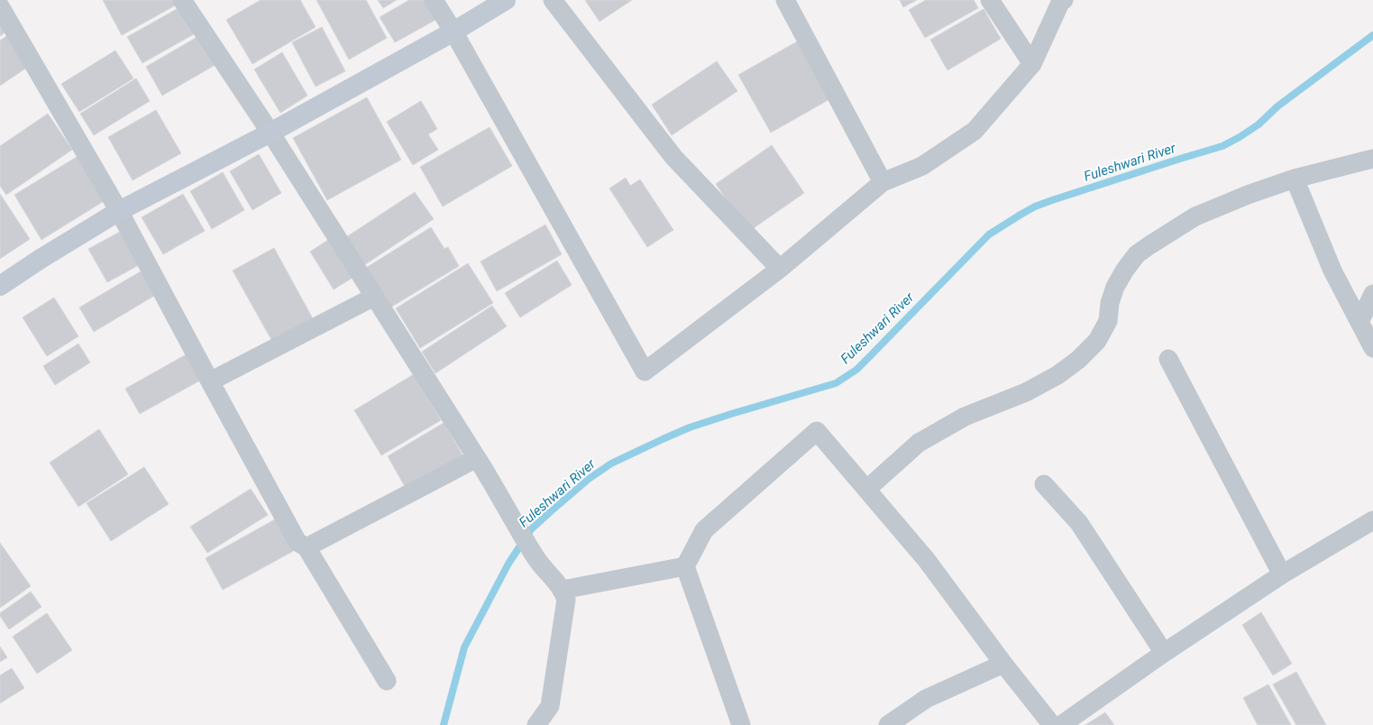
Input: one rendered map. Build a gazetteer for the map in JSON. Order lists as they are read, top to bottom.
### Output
{
  "water": ["Fuleshwari River"]
}
